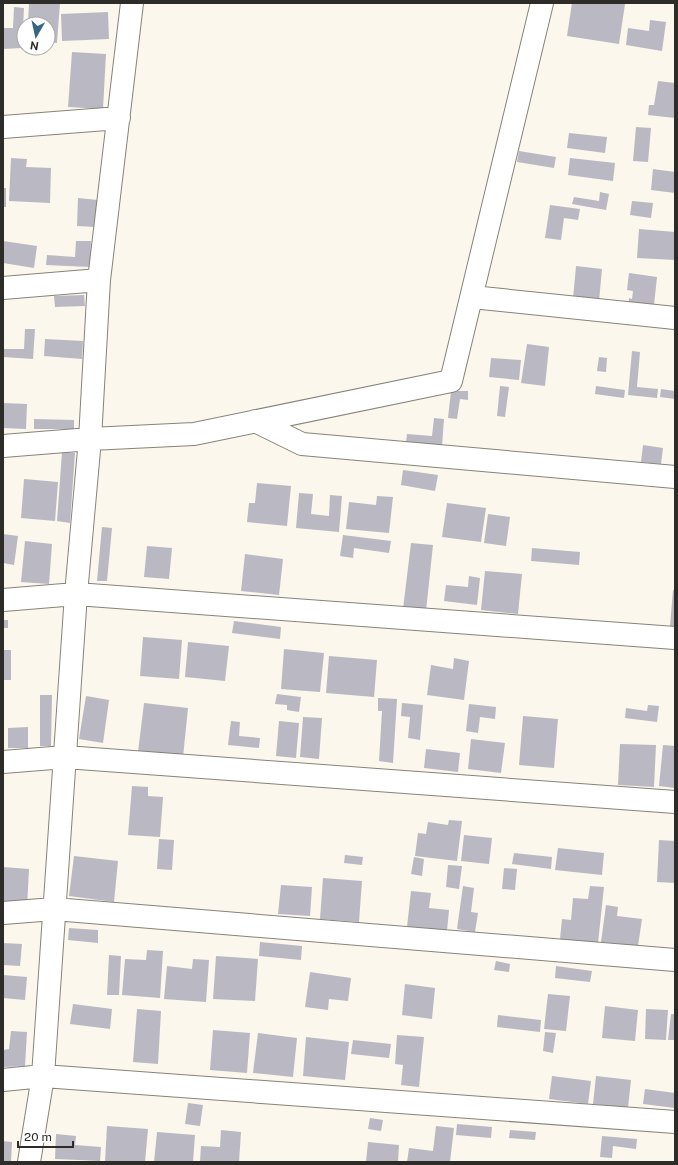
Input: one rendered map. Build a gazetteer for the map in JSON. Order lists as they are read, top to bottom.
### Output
{
  "scale_bar": "20 m",
  "north": "bottom"
}
